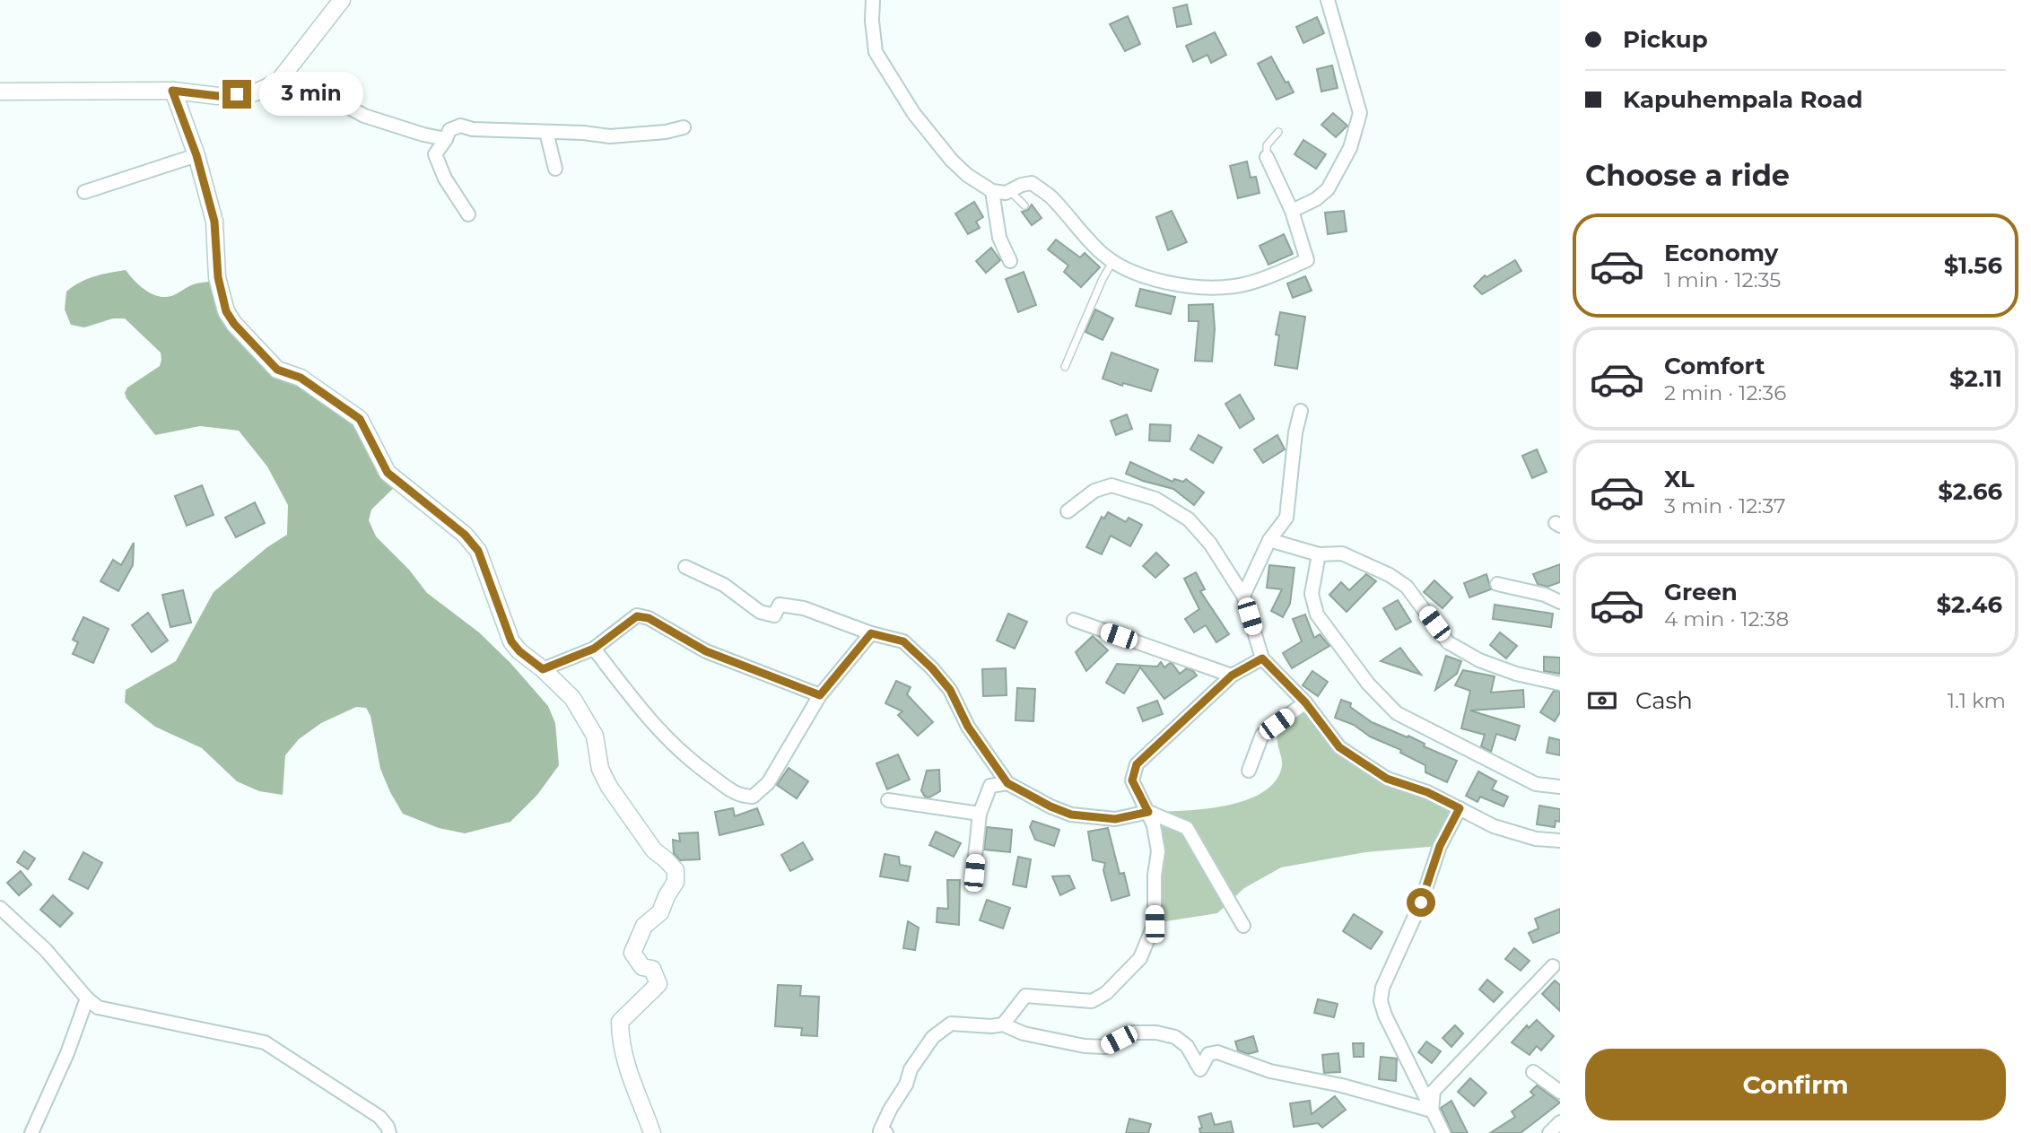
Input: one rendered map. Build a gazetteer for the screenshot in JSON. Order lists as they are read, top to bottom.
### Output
{
  "page": {
    "banner": ["Pickup", "Kapuhempala Road"],
    "bubble": "3 min",
    "heading": "Choose a ride",
    "list": [
      {
        "name": "Economy",
        "note": "1 min · 12:35",
        "value": "$1.56"
      },
      {
        "name": "Comfort",
        "note": "2 min · 12:36",
        "value": "$2.11"
      },
      {
        "name": "XL",
        "note": "3 min · 12:37",
        "value": "$2.66"
      },
      {
        "name": "Green",
        "note": "4 min · 12:38",
        "value": "$2.46"
      }
    ],
    "pay": ["Cash", "1.1 km"],
    "buttons": "Confirm"
  }
}
